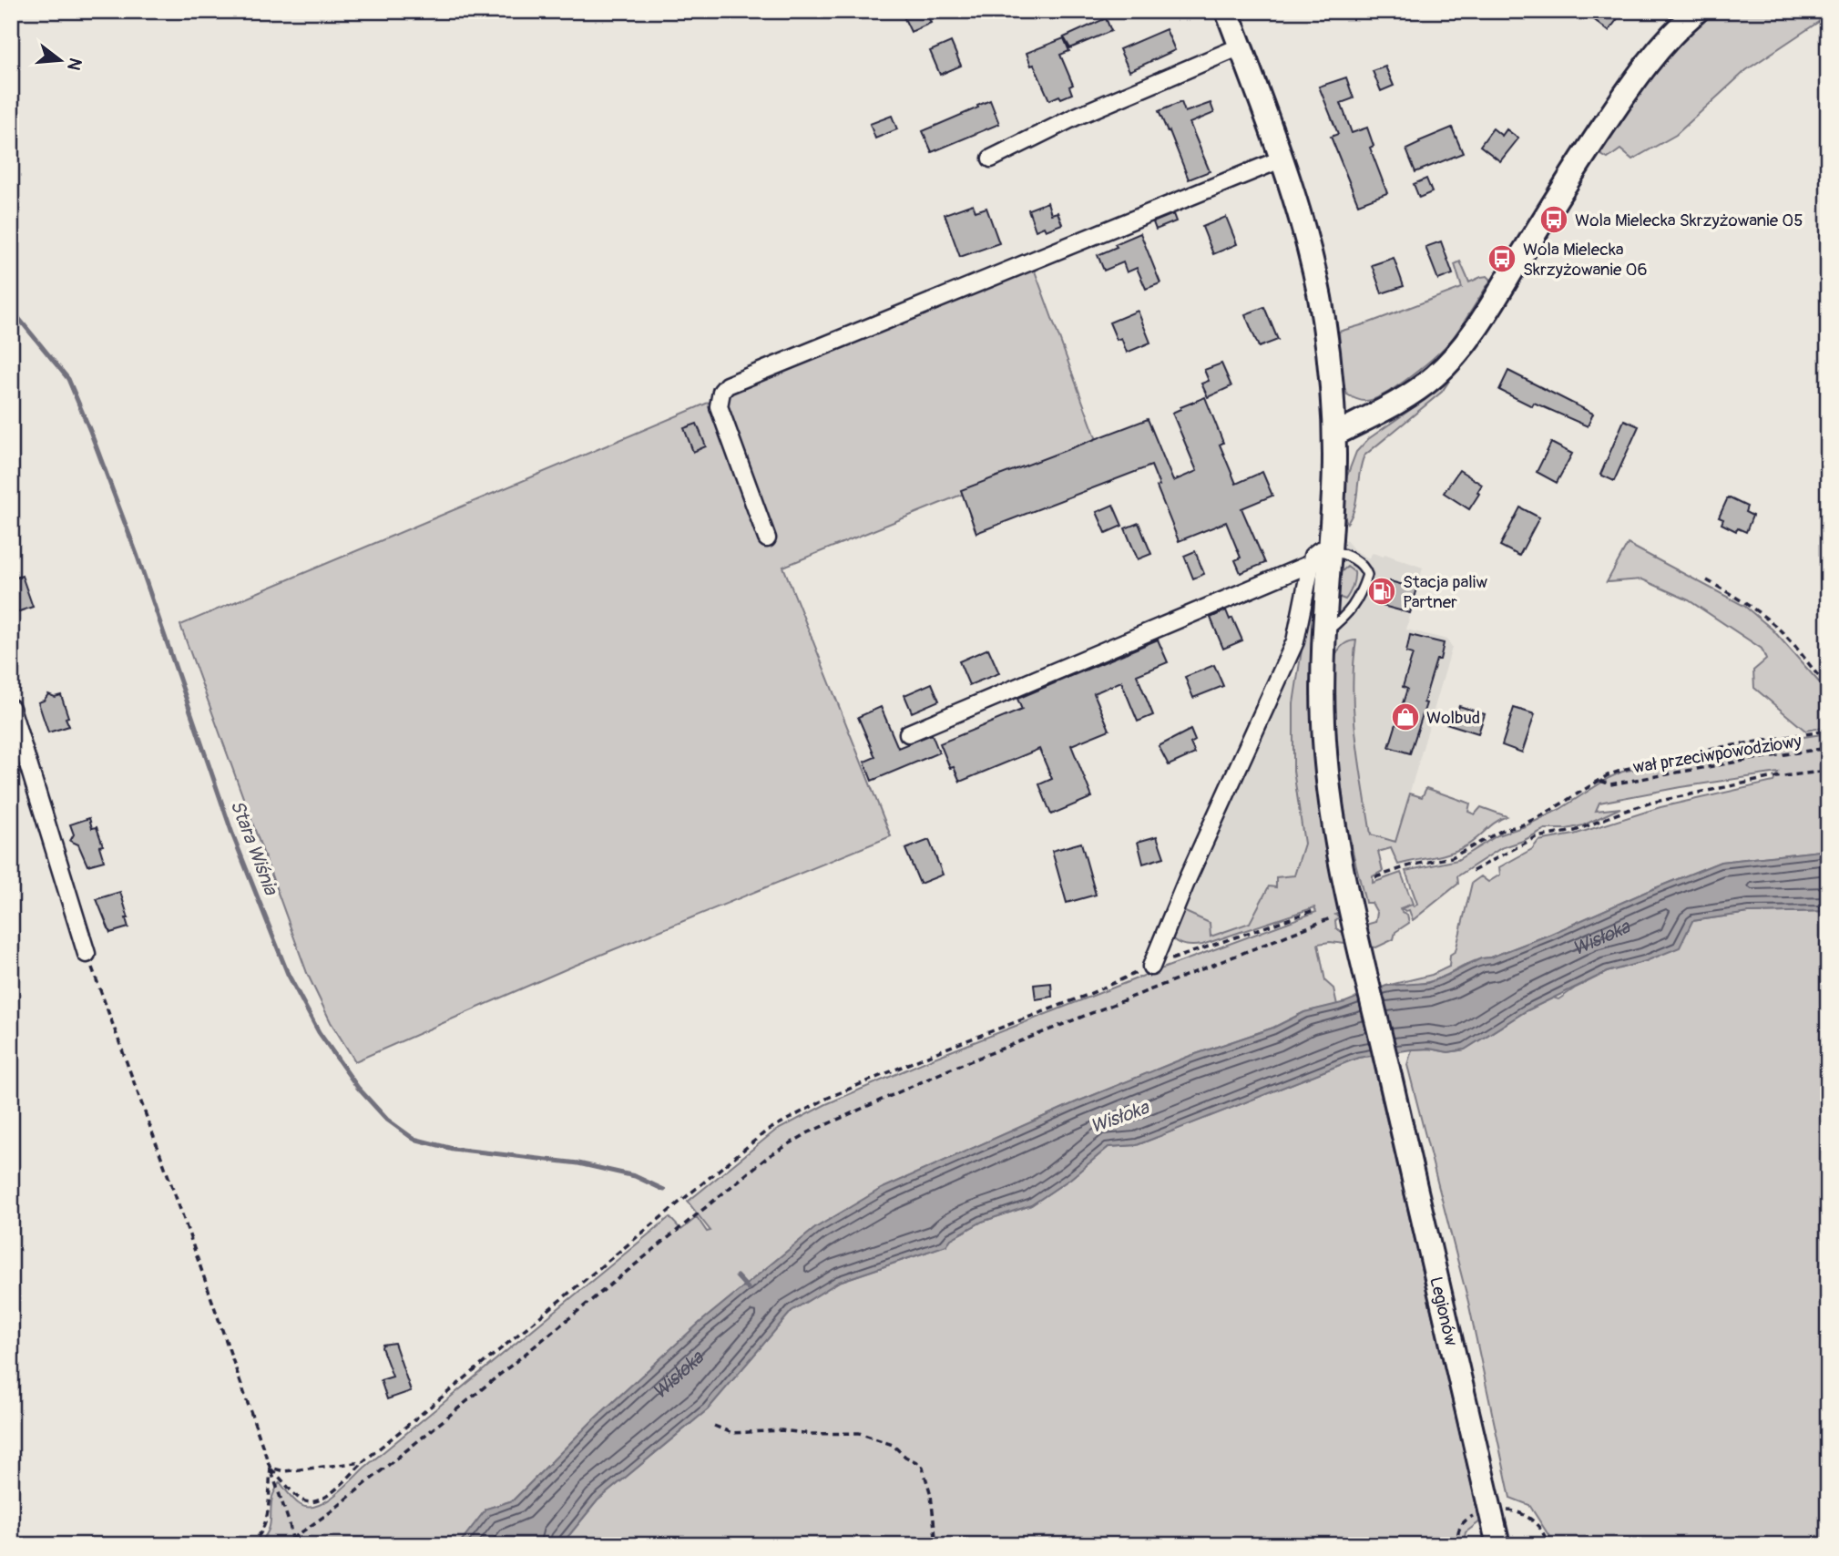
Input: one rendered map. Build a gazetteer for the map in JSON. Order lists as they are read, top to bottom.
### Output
{
  "streets": {
    "street": ["Legionów"],
    "path": ["wał przeciwpowodziowy"]
  },
  "water": ["Stara Wiśnia", "Wisłoka"],
  "places": {
    "bus stop": ["Wola Mielecka Skrzyżowanie 05", "Wola Mielecka Skrzyżowanie 06"],
    "fuel station": ["Stacja paliw Partner"],
    "shop": ["Wolbud"]
  },
  "north": "right"
}
